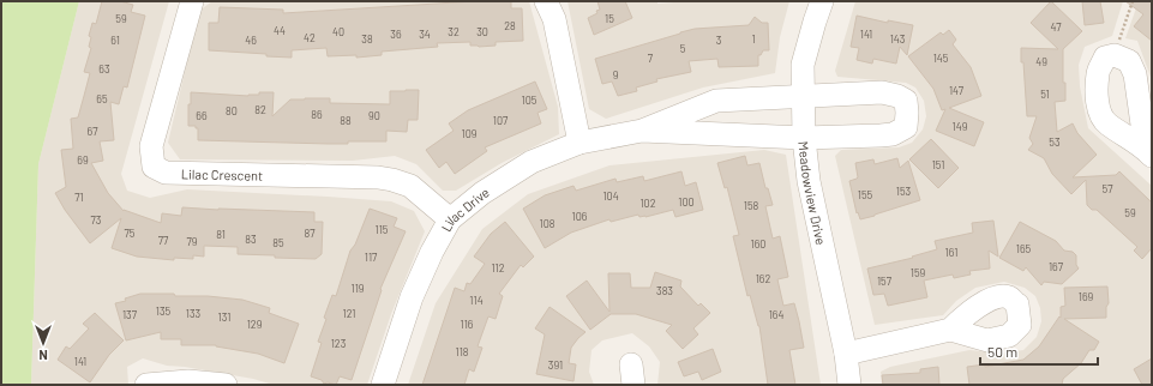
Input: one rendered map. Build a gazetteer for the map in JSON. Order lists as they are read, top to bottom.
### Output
{
  "streets": {
    "street": ["Lilac Crescent", "Meadowview Drive", "Lilac Drive"]
  },
  "crossings": [
    ["Lilac Crescent", "Lilac Drive"],
    ["Meadowview Drive", "Lilac Drive"]
  ],
  "house_numbers": [
    "59",
    "15",
    "28",
    "47",
    "44",
    "40",
    "32",
    "30",
    "36",
    "34",
    "141",
    "42",
    "38",
    "1",
    "143",
    "61",
    "46",
    "3",
    "5",
    "7",
    "145",
    "49",
    "63",
    "9",
    "147",
    "51",
    "65",
    "105",
    "82",
    "80",
    "86",
    "66",
    "90",
    "88",
    "107",
    "149",
    "67",
    "109",
    "53",
    "69",
    "151",
    "57",
    "153",
    "155",
    "104",
    "71",
    "100",
    "102",
    "158",
    "59",
    "106",
    "73",
    "108",
    "115",
    "75",
    "87",
    "81",
    "83",
    "77",
    "79",
    "85",
    "160",
    "165",
    "161",
    "117",
    "167",
    "112",
    "159",
    "162",
    "157",
    "119",
    "383",
    "169",
    "114",
    "135",
    "133",
    "121",
    "137",
    "164",
    "131",
    "129",
    "116",
    "123",
    "118",
    "141",
    "391"
  ],
  "scale_bar": "50 m",
  "north": "bottom"
}
